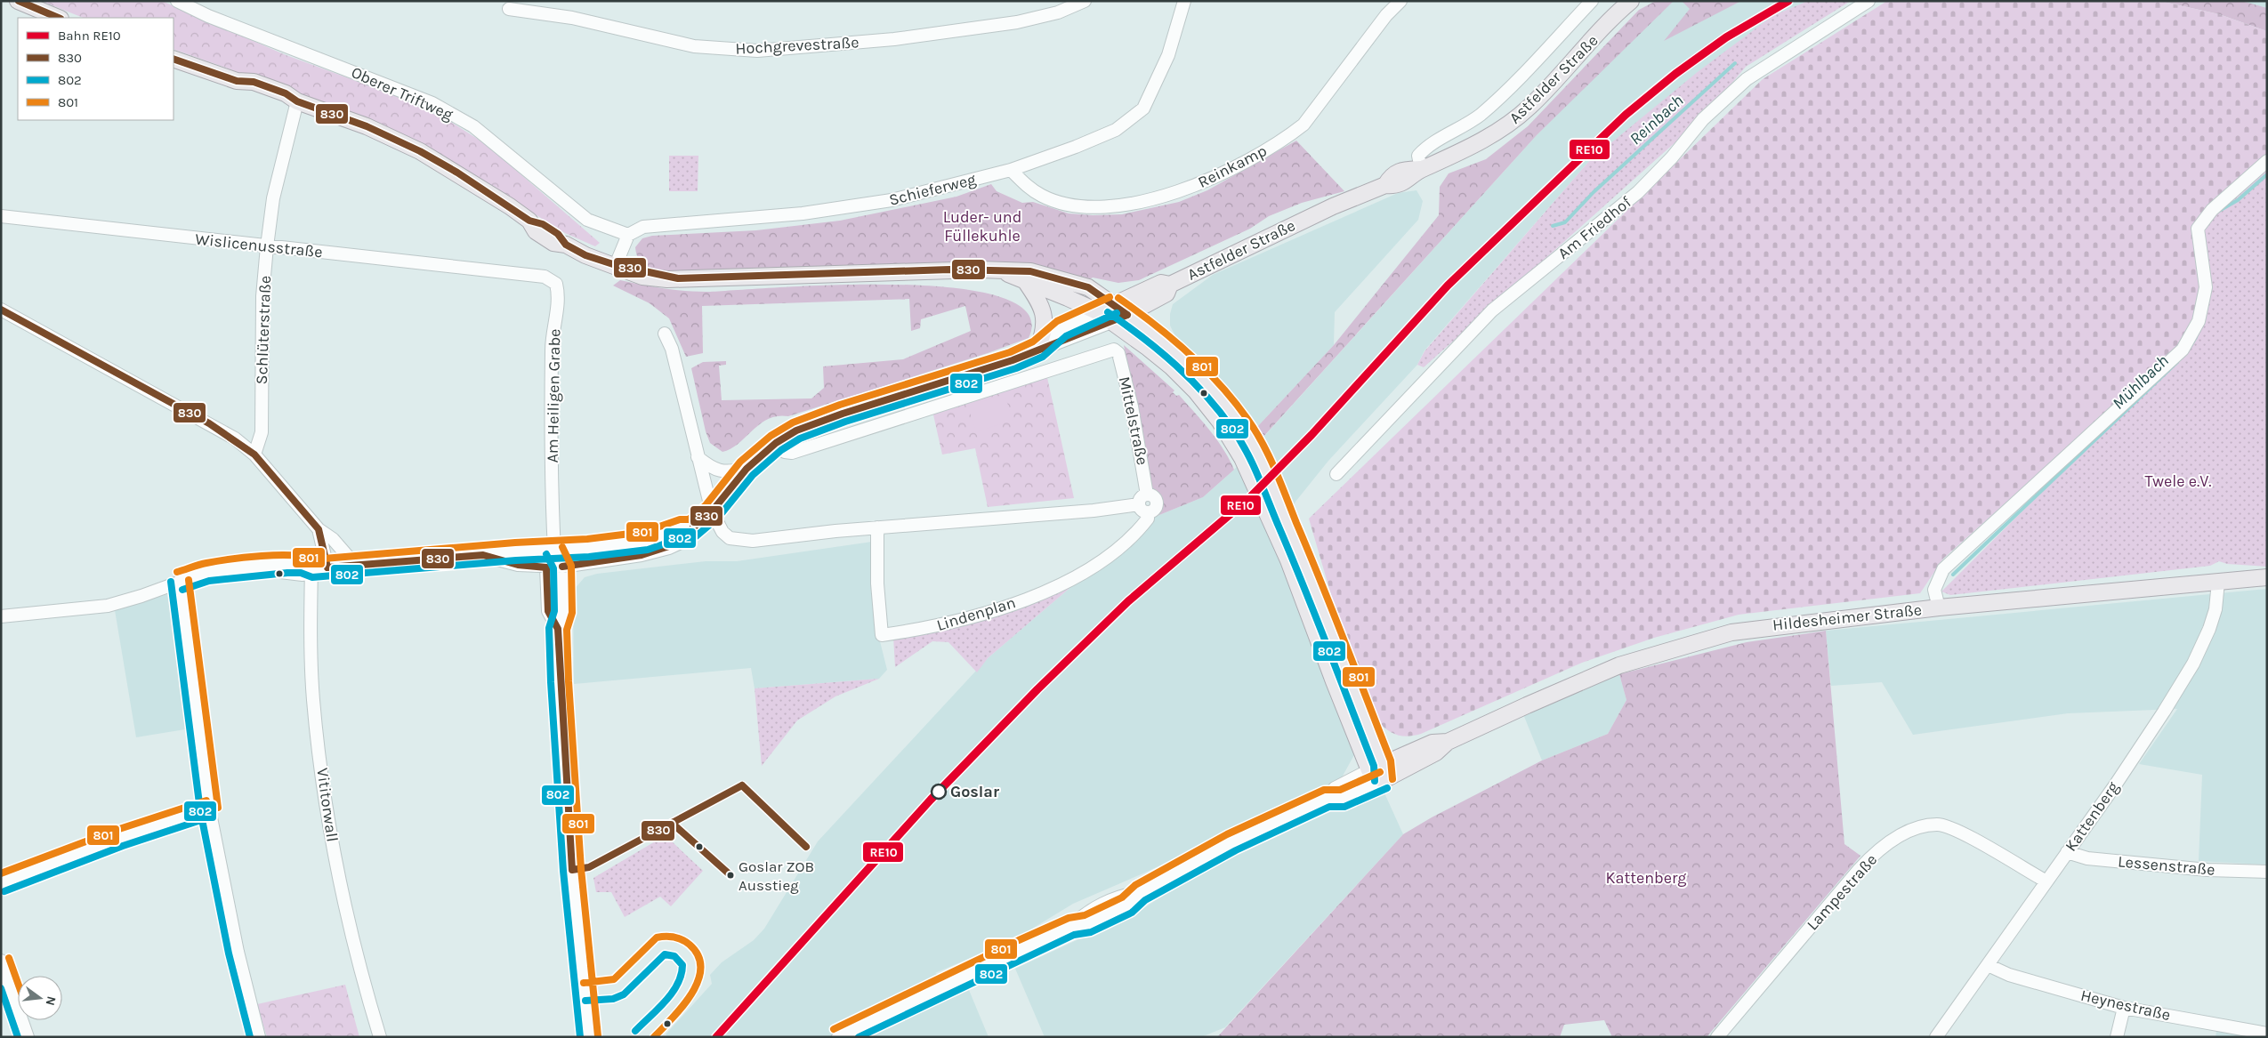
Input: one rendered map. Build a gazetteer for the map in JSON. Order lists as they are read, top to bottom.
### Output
{
  "streets": {
    "main road": ["Astfelder Straße", "Hildesheimer Straße"],
    "street": [
      "Hochgrevestraße",
      "Oberer Triftweg",
      "Reinkamp",
      "Schieferweg",
      "Am Friedhof",
      "Wislicenusstraße",
      "Schlüterstraße",
      "Am Heiligen Grabe",
      "Mittelstraße",
      "Lindenplan",
      "Vititorwall",
      "Kattenberg",
      "Lessenstraße",
      "Lampestraße",
      "Heynestraße"
    ]
  },
  "crossings": [
    ["Astfelder Straße", "Am Heiligen Grabe"],
    ["Astfelder Straße", "Mittelstraße"],
    ["Astfelder Straße", "Vititorwall"],
    ["Oberer Triftweg", "Schieferweg"],
    ["Reinkamp", "Schieferweg"],
    ["Wislicenusstraße", "Schlüterstraße"],
    ["Wislicenusstraße", "Am Heiligen Grabe"],
    ["Mittelstraße", "Lindenplan"],
    ["Hildesheimer Straße", "Kattenberg"],
    ["Kattenberg", "Lessenstraße"],
    ["Kattenberg", "Lampestraße"],
    ["Kattenberg", "Heynestraße"]
  ],
  "water": ["Reinbach", "Mühlbach"],
  "parks": ["Luder- und Füllekuhle", "Twele e.V.", "Kattenberg"],
  "places": ["Goslar", "Goslar ZOB Ausstieg"],
  "lines": [
    "rail line RE10",
    "transit line 830",
    "transit line 801",
    "transit line 802"
  ],
  "legend": [
    "Bahn RE10",
    "830",
    "802",
    "801"
  ],
  "north": "right"
}
